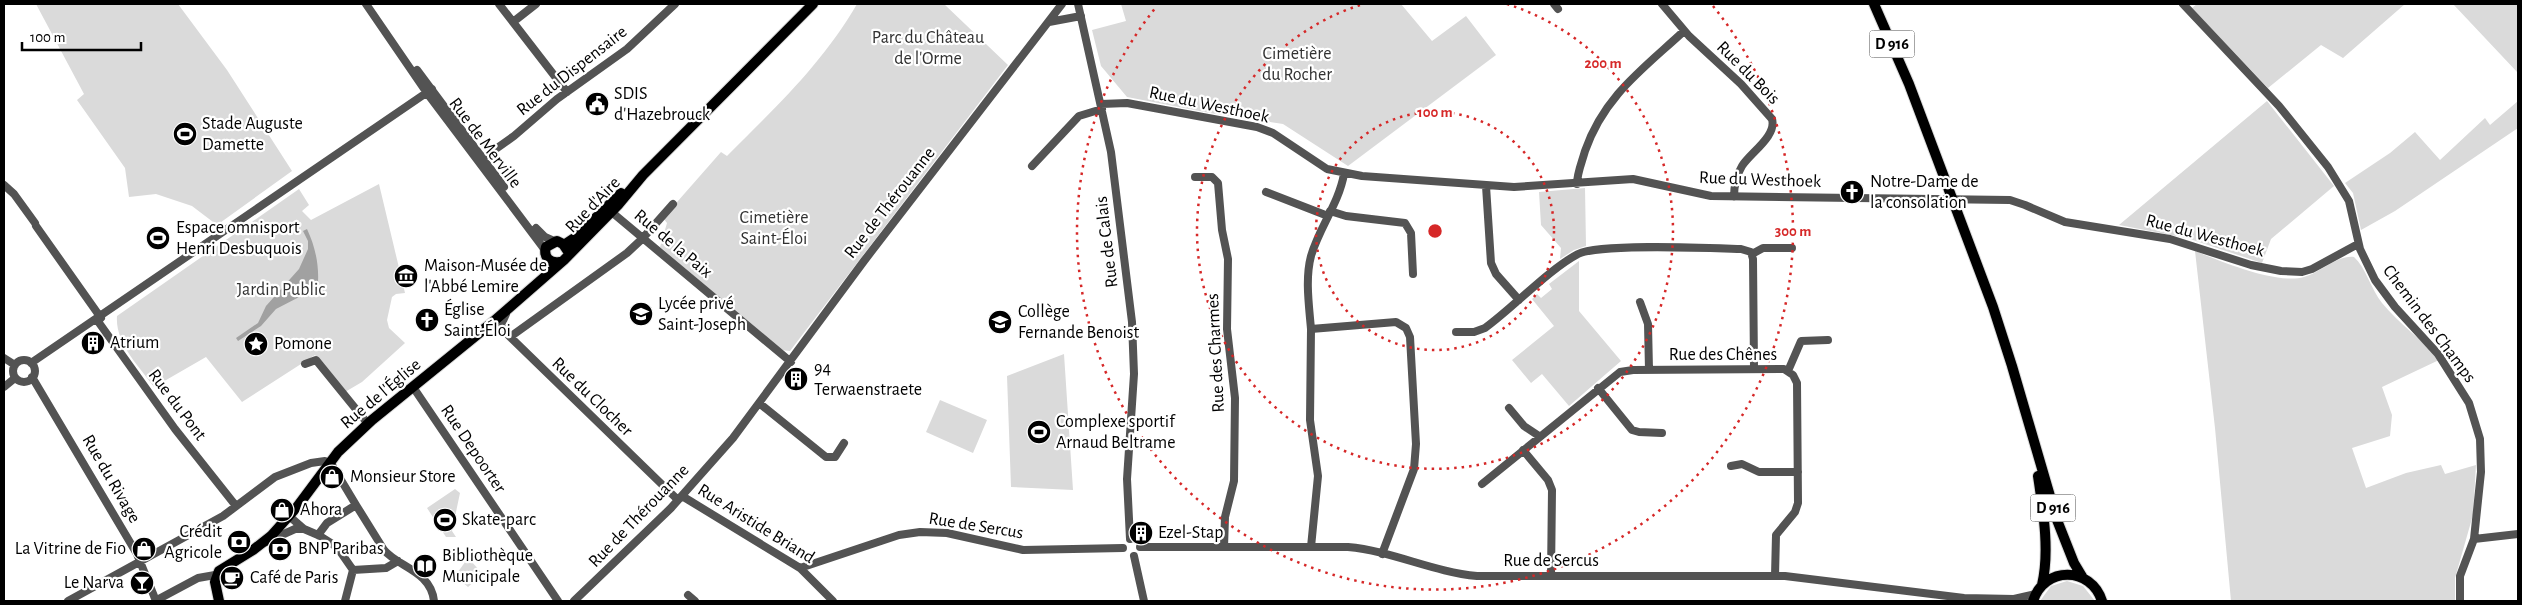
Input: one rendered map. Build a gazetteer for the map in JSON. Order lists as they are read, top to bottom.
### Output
{
  "streets": {
    "main road": ["D 916", "Rue d'Aire", "Rue de l'Église"],
    "street": [
      "Rue du Dispensaire",
      "Rue du Bois",
      "Rue du Westhoek",
      "Rue de Merville",
      "Rue de Thérouanne",
      "Rue de Calais",
      "Rue de la Paix",
      "Chemin des Champs",
      "Rue des Charmes",
      "Rue des Chênes",
      "Rue du Clocher",
      "Rue du Pont",
      "Rue Depoorter",
      "Rue du Rivage",
      "Rue Aristide Briand",
      "Rue de Sercus"
    ]
  },
  "crossings": [
    ["D 916", "Rue du Westhoek"],
    ["Rue du Dispensaire", "Rue de Merville"],
    ["Rue du Bois", "Rue du Westhoek"],
    ["Rue du Westhoek", "Rue de Calais"],
    ["Rue du Westhoek", "Chemin des Champs"],
    ["Rue de Merville", "Rue d'Aire"],
    ["Rue de Thérouanne", "Rue de la Paix"],
    ["Rue de Thérouanne", "Rue du Clocher"],
    ["Rue de Thérouanne", "Rue Aristide Briand"],
    ["Rue d'Aire", "Rue de la Paix"],
    ["Rue d'Aire", "Rue de l'Église"],
    ["Rue de Calais", "Rue de Sercus"],
    ["Rue des Charmes", "Rue de Sercus"],
    ["Rue des Chênes", "Rue de Sercus"],
    ["Rue de l'Église", "Rue Depoorter"],
    ["Rue du Clocher", "Rue Aristide Briand"],
    ["Rue Aristide Briand", "Rue de Sercus"]
  ],
  "parks": [
    "Parc du Château de l'Orme",
    "Cimetière du Rocher",
    "Cimetière Saint-Éloi",
    "Jardin Public"
  ],
  "places": {
    "public building": ["SDIS d'Hazebrouck"],
    "sports": [
      "Stade Auguste Damette",
      "Espace omnisport Henri Desbuquois",
      "Complexe sportif Arnaud Beltrame",
      "Skate-parc"
    ],
    "church": ["Notre-Dame de la consolation", "Église Saint-Éloi"],
    "museum": ["Maison-Musée de l'Abbé Lemire"],
    "school or university": ["Lycée privé Saint-Joseph", "Collège Fernande Benoist"],
    "building": ["Atrium", "94 Terwaenstraete", "Ezel-Stap"],
    "place": ["Pomone"],
    "shop": ["Monsieur Store", "Ahora", "La Vitrine de Fio"],
    "bank": ["Crédit Agricole", "BNP Paribas"],
    "library": ["Bibliothèque Municipale"],
    "cafe": ["Café de Paris"],
    "bar": ["Le Narva"]
  },
  "scale_bar": "100 m",
  "rings": ["200 m", "100 m", "300 m"]
}
